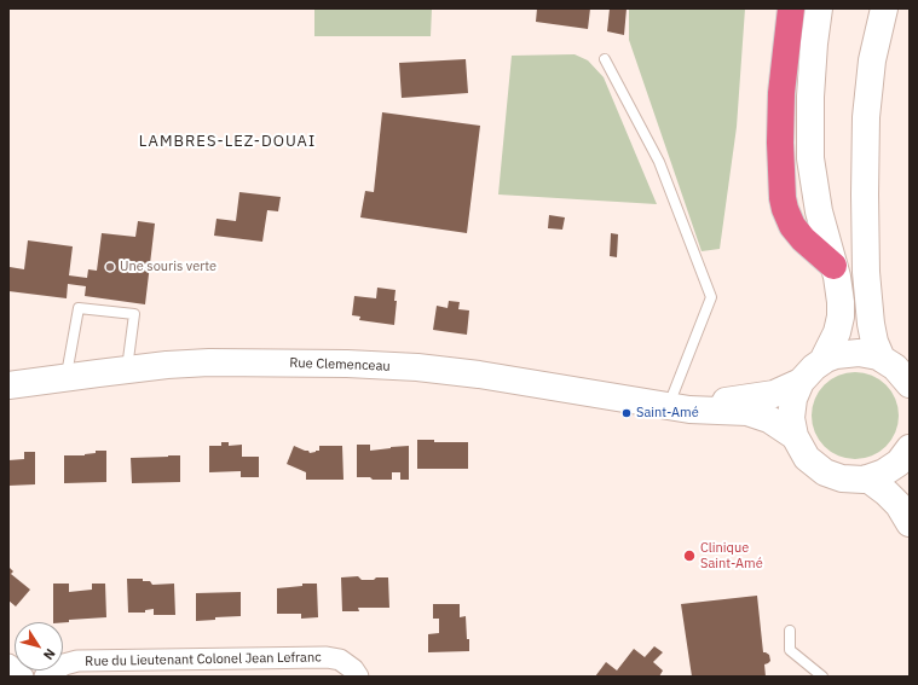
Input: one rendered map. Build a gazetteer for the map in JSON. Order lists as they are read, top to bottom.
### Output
{
  "streets": {
    "main road": ["Rue Clemenceau"],
    "street": ["Rue du Lieutenant Colonel Jean Lefranc"]
  },
  "districts": ["LAMBRES-LEZ-DOUAI"],
  "places": ["Une souris verte", "Saint-Amé", "Clinique Saint-Amé"],
  "north": "bottom right"
}
